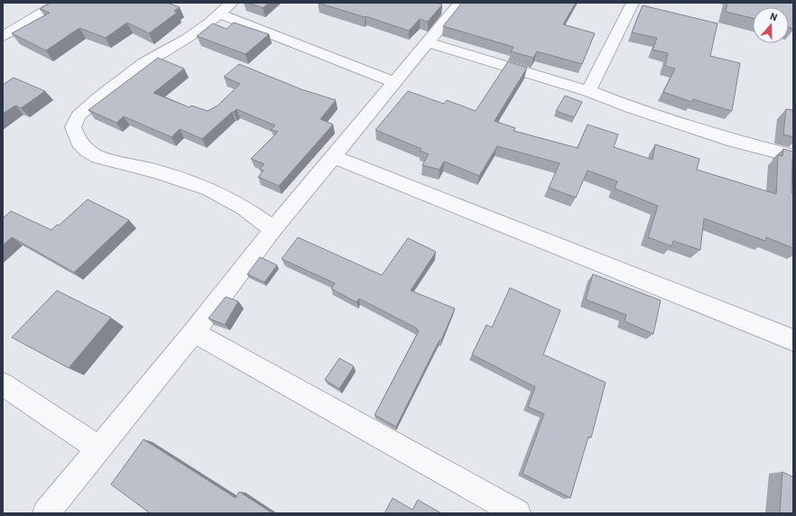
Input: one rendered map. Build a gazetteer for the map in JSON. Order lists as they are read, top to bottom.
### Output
{
  "north": "top"
}
